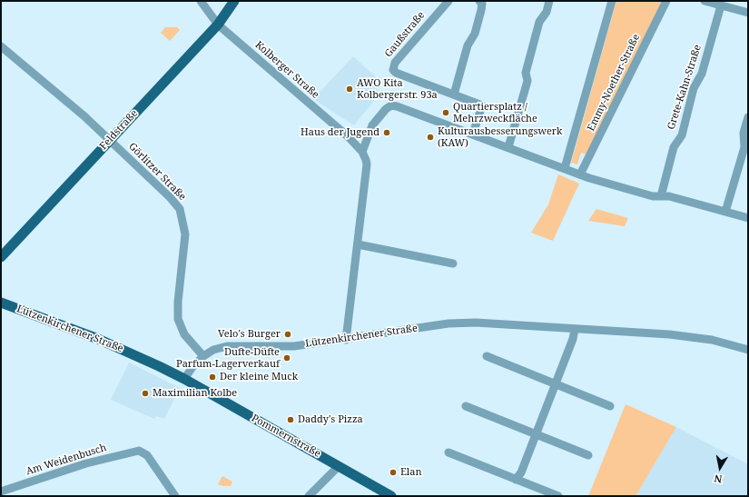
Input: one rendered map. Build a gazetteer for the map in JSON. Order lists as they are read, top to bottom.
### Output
{
  "streets": {
    "main road": ["Feldstraße", "Lützenkirchener Straße", "Pommernstraße"],
    "street": [
      "Gaußstraße",
      "Kolberger Straße",
      "Emmy-Noether-Straße",
      "Grete-Kahn-Straße",
      "Görlitzer Straße",
      "Am Weidenbusch"
    ]
  },
  "crossings": [
    ["Kolberger Straße", "Feldstraße"],
    ["Feldstraße", "Görlitzer Straße"],
    ["Görlitzer Straße", "Lützenkirchener Straße"],
    ["Lützenkirchener Straße", "Pommernstraße"]
  ],
  "places": [
    "AWO Kita Kolbergerstr. 93a",
    "Quartiersplatz / Mehrzweckfläche",
    "Haus der Jugend",
    "Kulturausbesserungswerk (KAW)",
    "Velo's Burger",
    "Dufte-Düfte Parfum-Lagerverkauf",
    "Der kleine Muck",
    "Maximilian Kolbe",
    "Daddy's Pizza",
    "Elan"
  ],
  "north": "bottom"
}
